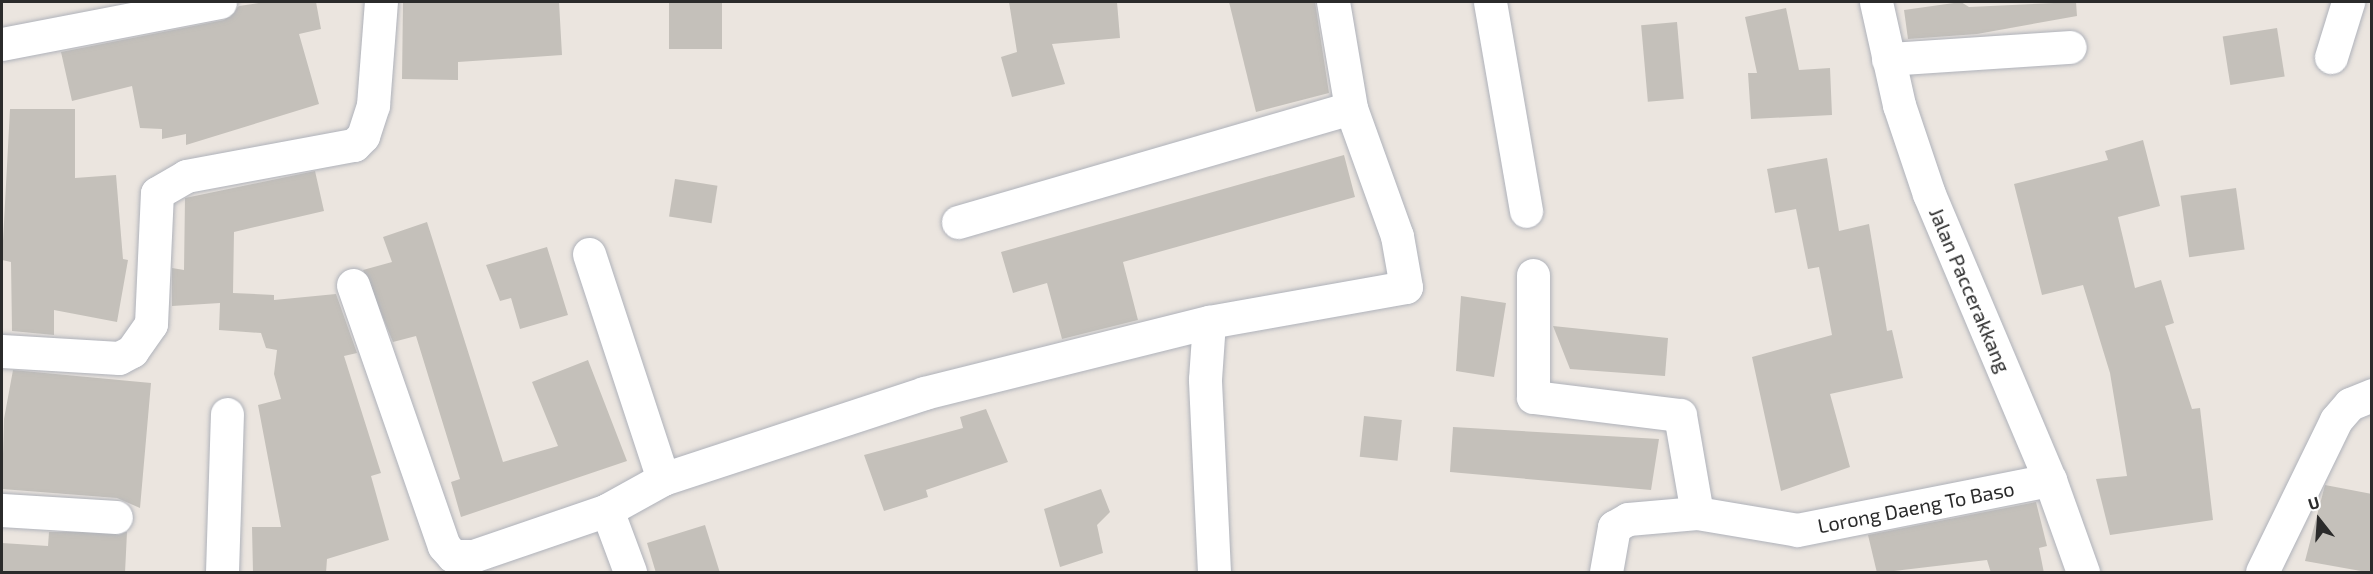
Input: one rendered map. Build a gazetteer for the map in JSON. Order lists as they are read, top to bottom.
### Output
{
  "streets": {
    "street": ["Jalan Paccerakkang", "Lorong Daeng To Baso"]
  },
  "crossings": [
    ["Jalan Paccerakkang", "Lorong Daeng To Baso"]
  ],
  "north": "top"
}
